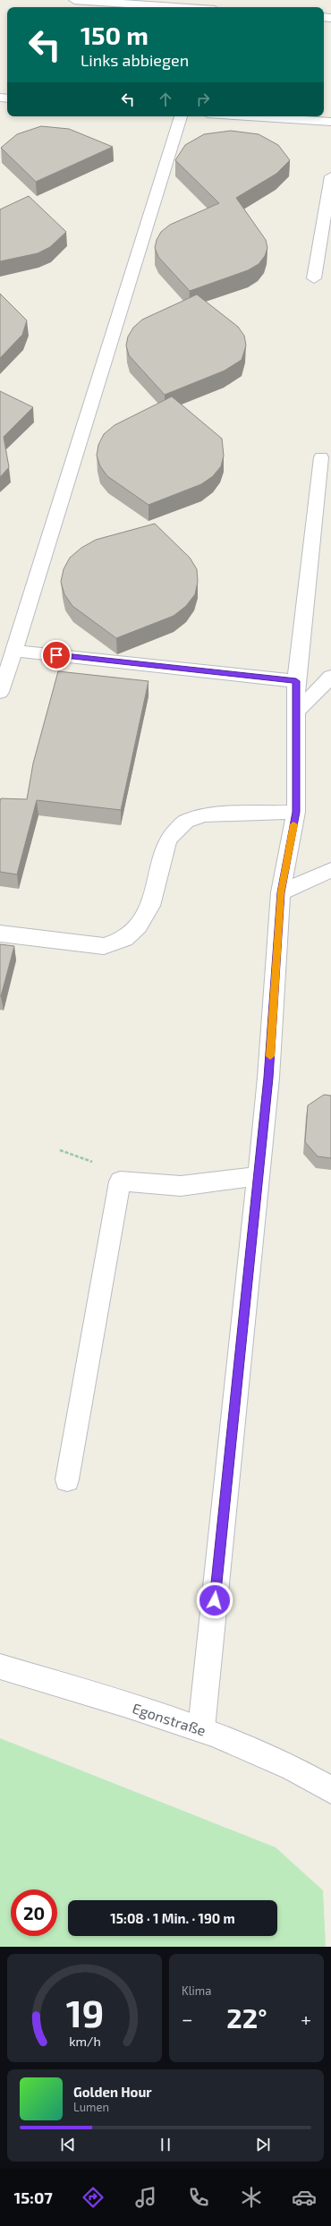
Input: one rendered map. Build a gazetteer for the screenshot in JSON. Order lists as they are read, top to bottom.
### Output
{
  "streets": {
    "street": ["Egonstraße"]
  },
  "page": {
    "turn": ["150 m", "Links abbiegen"],
    "limit": "20",
    "trip": "15:08 · 1 Min. · 190 m",
    "tile": "Klima",
    "heat": ["−", "22°", "+"],
    "song": ["Golden Hour", "Lumen"],
    "tabs": "15:07",
    "gauge": ["19", "km/h"]
  }
}
